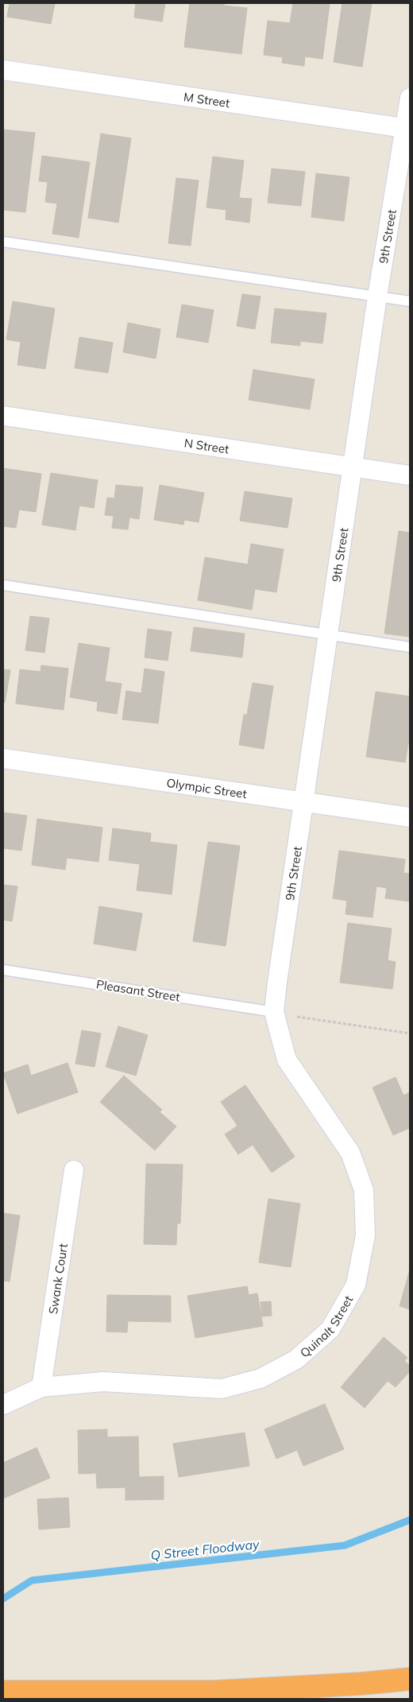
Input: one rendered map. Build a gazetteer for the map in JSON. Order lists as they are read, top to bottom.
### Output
{
  "streets": {
    "street": [
      "M Street",
      "9th Street",
      "N Street",
      "Olympic Street",
      "Swank Court",
      "Quinalt Street"
    ],
    "lane": ["Pleasant Street"]
  },
  "crossings": [
    ["M Street", "9th Street"],
    ["9th Street", "N Street"],
    ["9th Street", "Olympic Street"],
    ["9th Street", "Pleasant Street"],
    ["9th Street", "Quinalt Street"],
    ["Pleasant Street", "Quinalt Street"],
    ["Swank Court", "Quinalt Street"]
  ],
  "water": ["Q Street Floodway"]
}
